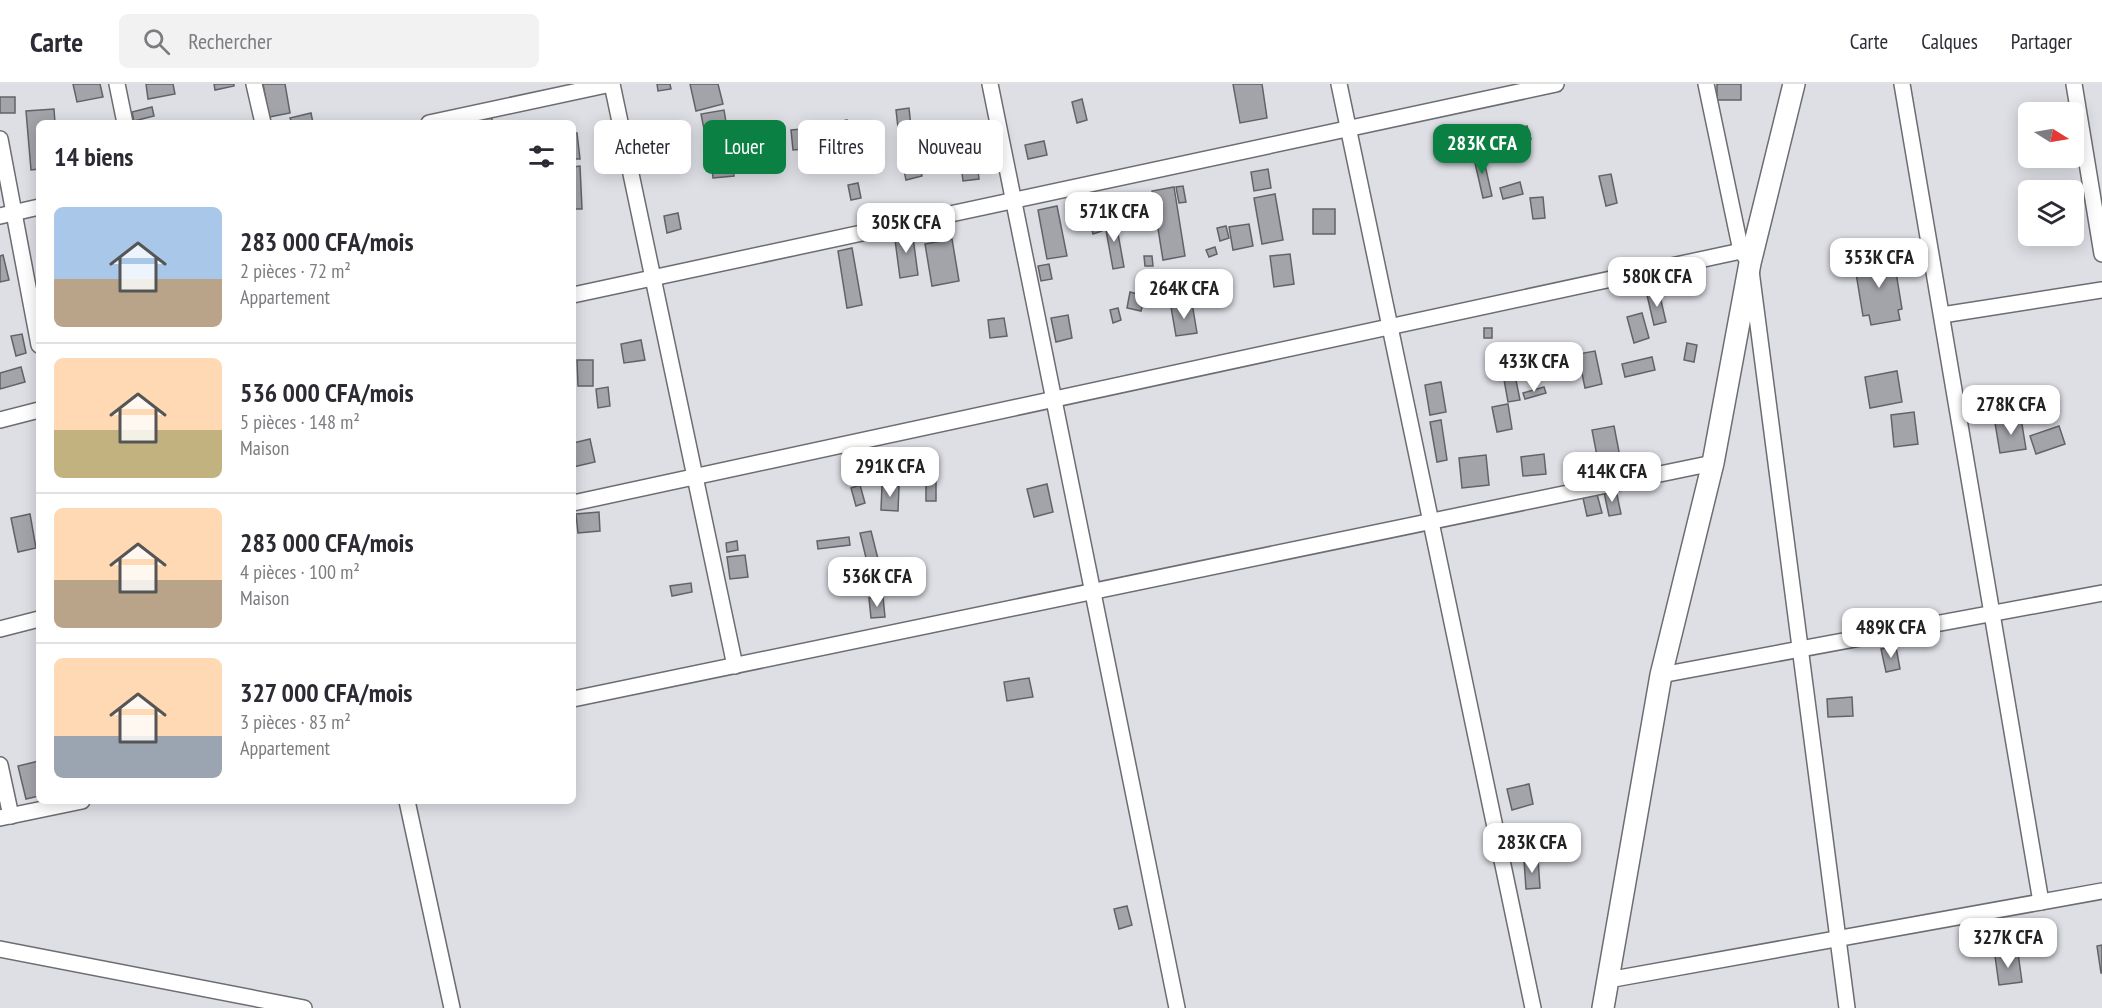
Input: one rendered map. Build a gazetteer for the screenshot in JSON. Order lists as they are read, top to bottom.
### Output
{
  "north": "right",
  "page": {
    "header": "Carte",
    "search": "Rechercher",
    "nav": ["Carte", "Calques", "Partager"],
    "chip": [
      "Acheter",
      "Louer",
      "Filtres",
      "Nouveau"
    ],
    "heading": "14 biens",
    "price": [
      "283K CFA",
      "571K CFA",
      "305K CFA",
      "353K CFA",
      "580K CFA",
      "264K CFA",
      "433K CFA",
      "278K CFA",
      "291K CFA",
      "414K CFA",
      "536K CFA",
      "489K CFA",
      "283K CFA",
      "327K CFA"
    ],
    "list": [
      {
        "name": "283 000 CFA/mois",
        "note": "2 pièces · 72 m² · Appartement"
      },
      {
        "name": "536 000 CFA/mois",
        "note": "5 pièces · 148 m² · Maison"
      },
      {
        "name": "283 000 CFA/mois",
        "note": "4 pièces · 100 m² · Maison"
      },
      {
        "name": "327 000 CFA/mois",
        "note": "3 pièces · 83 m² · Appartement"
      }
    ]
  }
}
